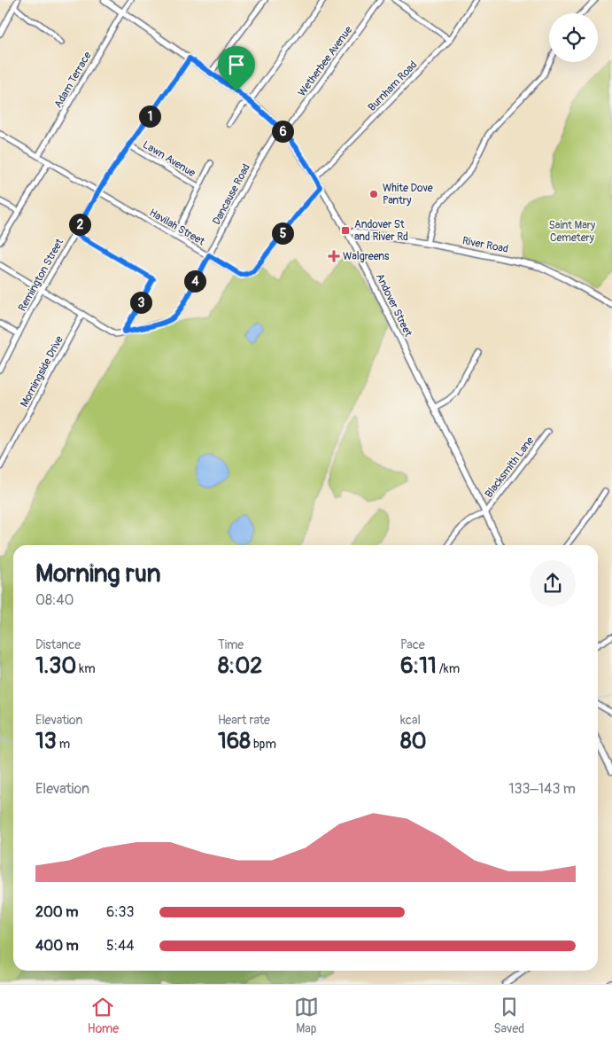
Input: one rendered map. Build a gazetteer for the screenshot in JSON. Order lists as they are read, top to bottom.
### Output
{
  "streets": {
    "main road": ["River Road", "Andover Street"],
    "street": [
      "Wetherbee Avenue",
      "Adam Terrace",
      "Burnham Road",
      "Lawn Avenue",
      "Dancause Road",
      "Havilah Street",
      "Remington Street",
      "Morningside Drive",
      "Blacksmith Lane"
    ]
  },
  "crossings": [
    ["Wetherbee Avenue", "Andover Street"],
    ["Adam Terrace", "Havilah Street"],
    ["Adam Terrace", "Andover Street"],
    ["Burnham Road", "Andover Street"],
    ["Lawn Avenue", "Remington Street"],
    ["Dancause Road", "Havilah Street"],
    ["Dancause Road", "Andover Street"],
    ["Havilah Street", "Remington Street"],
    ["Havilah Street", "Andover Street"],
    ["River Road", "Andover Street"],
    ["Remington Street", "Andover Street"],
    ["Andover Street", "Blacksmith Lane"]
  ],
  "parks": ["Saint Mary Cemetery"],
  "places": {
    "other": ["White Dove Pantry"],
    "transit": ["Andover St and River Rd"],
    "health": ["Walgreens"]
  },
  "page": {
    "pins": [
      "1",
      "6",
      "2",
      "5",
      "4",
      "3"
    ],
    "heading": ["Morning run", "08:40"],
    "stats": [
      ["Distance", "1.30 km"],
      ["Time", "8:02"],
      ["Pace", "6:11 /km"],
      ["Elevation", "13 m"],
      ["Heart rate", "168 bpm"],
      ["kcal", "80"]
    ],
    "chart": ["Elevation", "133–143 m"],
    "list": [
      {
        "name": "200 m",
        "note": "6:33"
      },
      {
        "name": "400 m",
        "note": "5:44"
      }
    ],
    "tabs": ["Home", "Map", "Saved"]
  }
}
